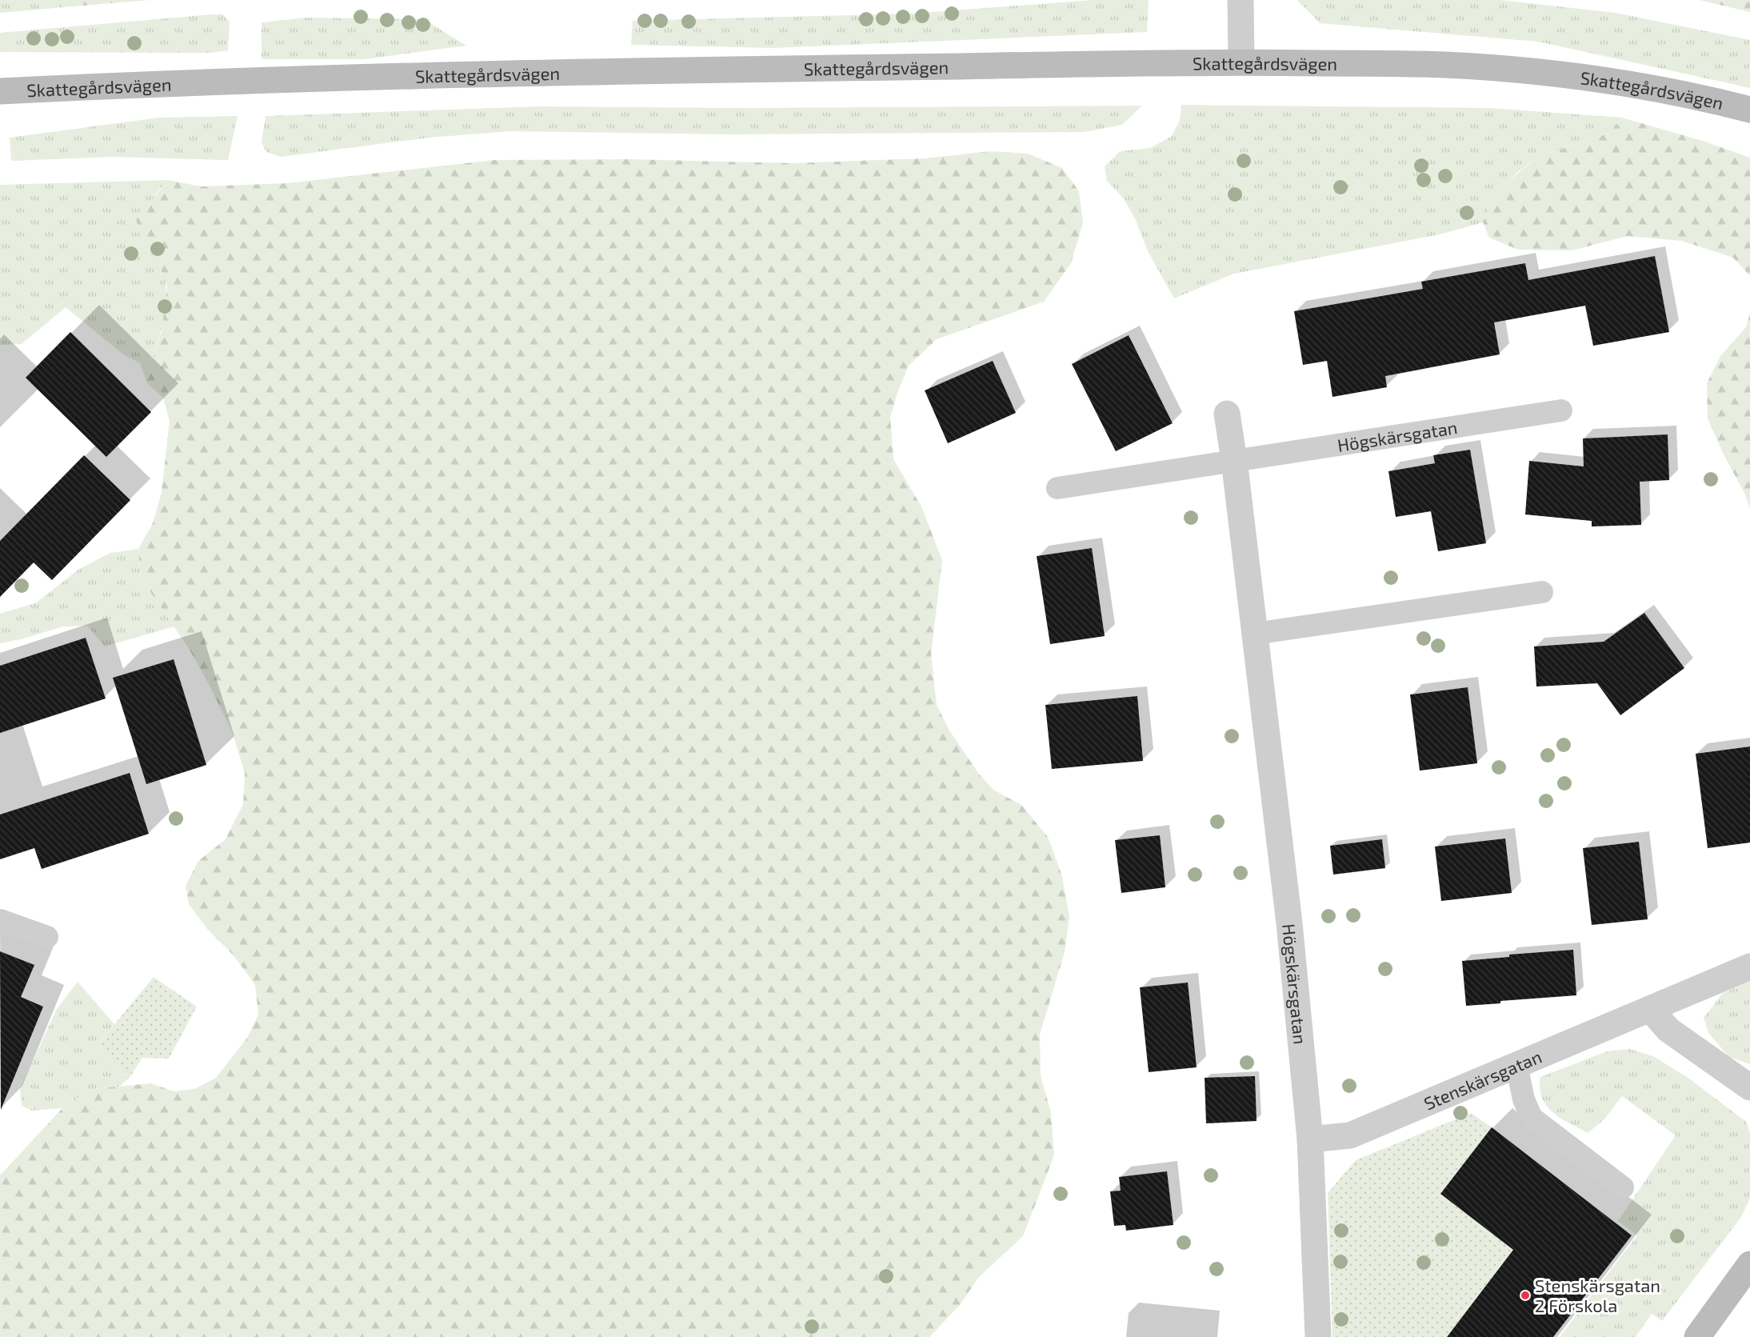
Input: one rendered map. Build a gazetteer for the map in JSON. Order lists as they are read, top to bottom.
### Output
{
  "streets": {
    "street": ["Skattegårdsvägen", "Högskärsgatan", "Stenskärsgatan"]
  },
  "crossings": [
    ["Högskärsgatan", "Stenskärsgatan"]
  ],
  "places": ["Stenskärsgatan 2 Förskola"]
}
